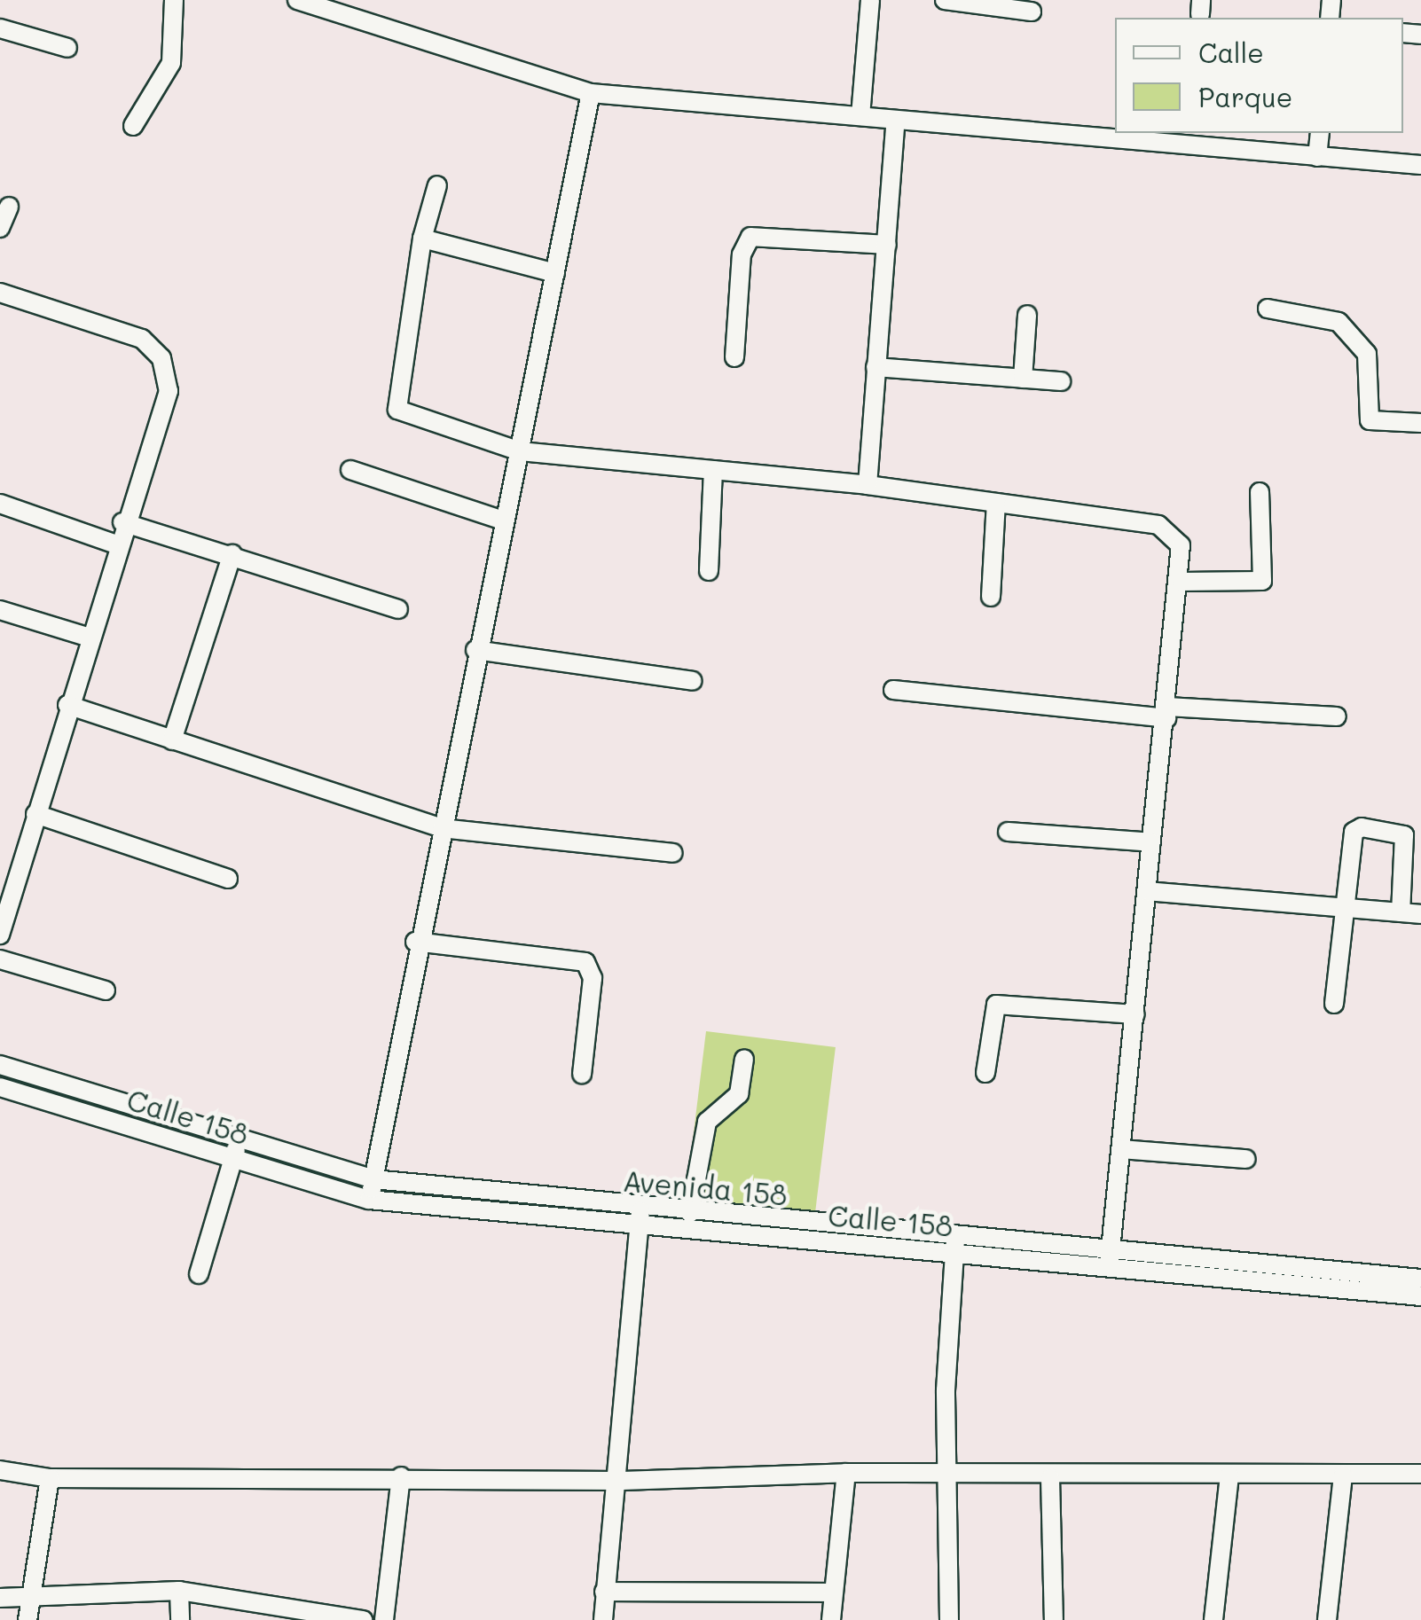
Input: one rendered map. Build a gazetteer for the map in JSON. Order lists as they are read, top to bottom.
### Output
{
  "streets": {
    "street": ["Calle 158", "Avenida 158"]
  },
  "crossings": [
    ["Calle 158", "Avenida 158"]
  ],
  "legend": ["Calle", "Parque"]
}
